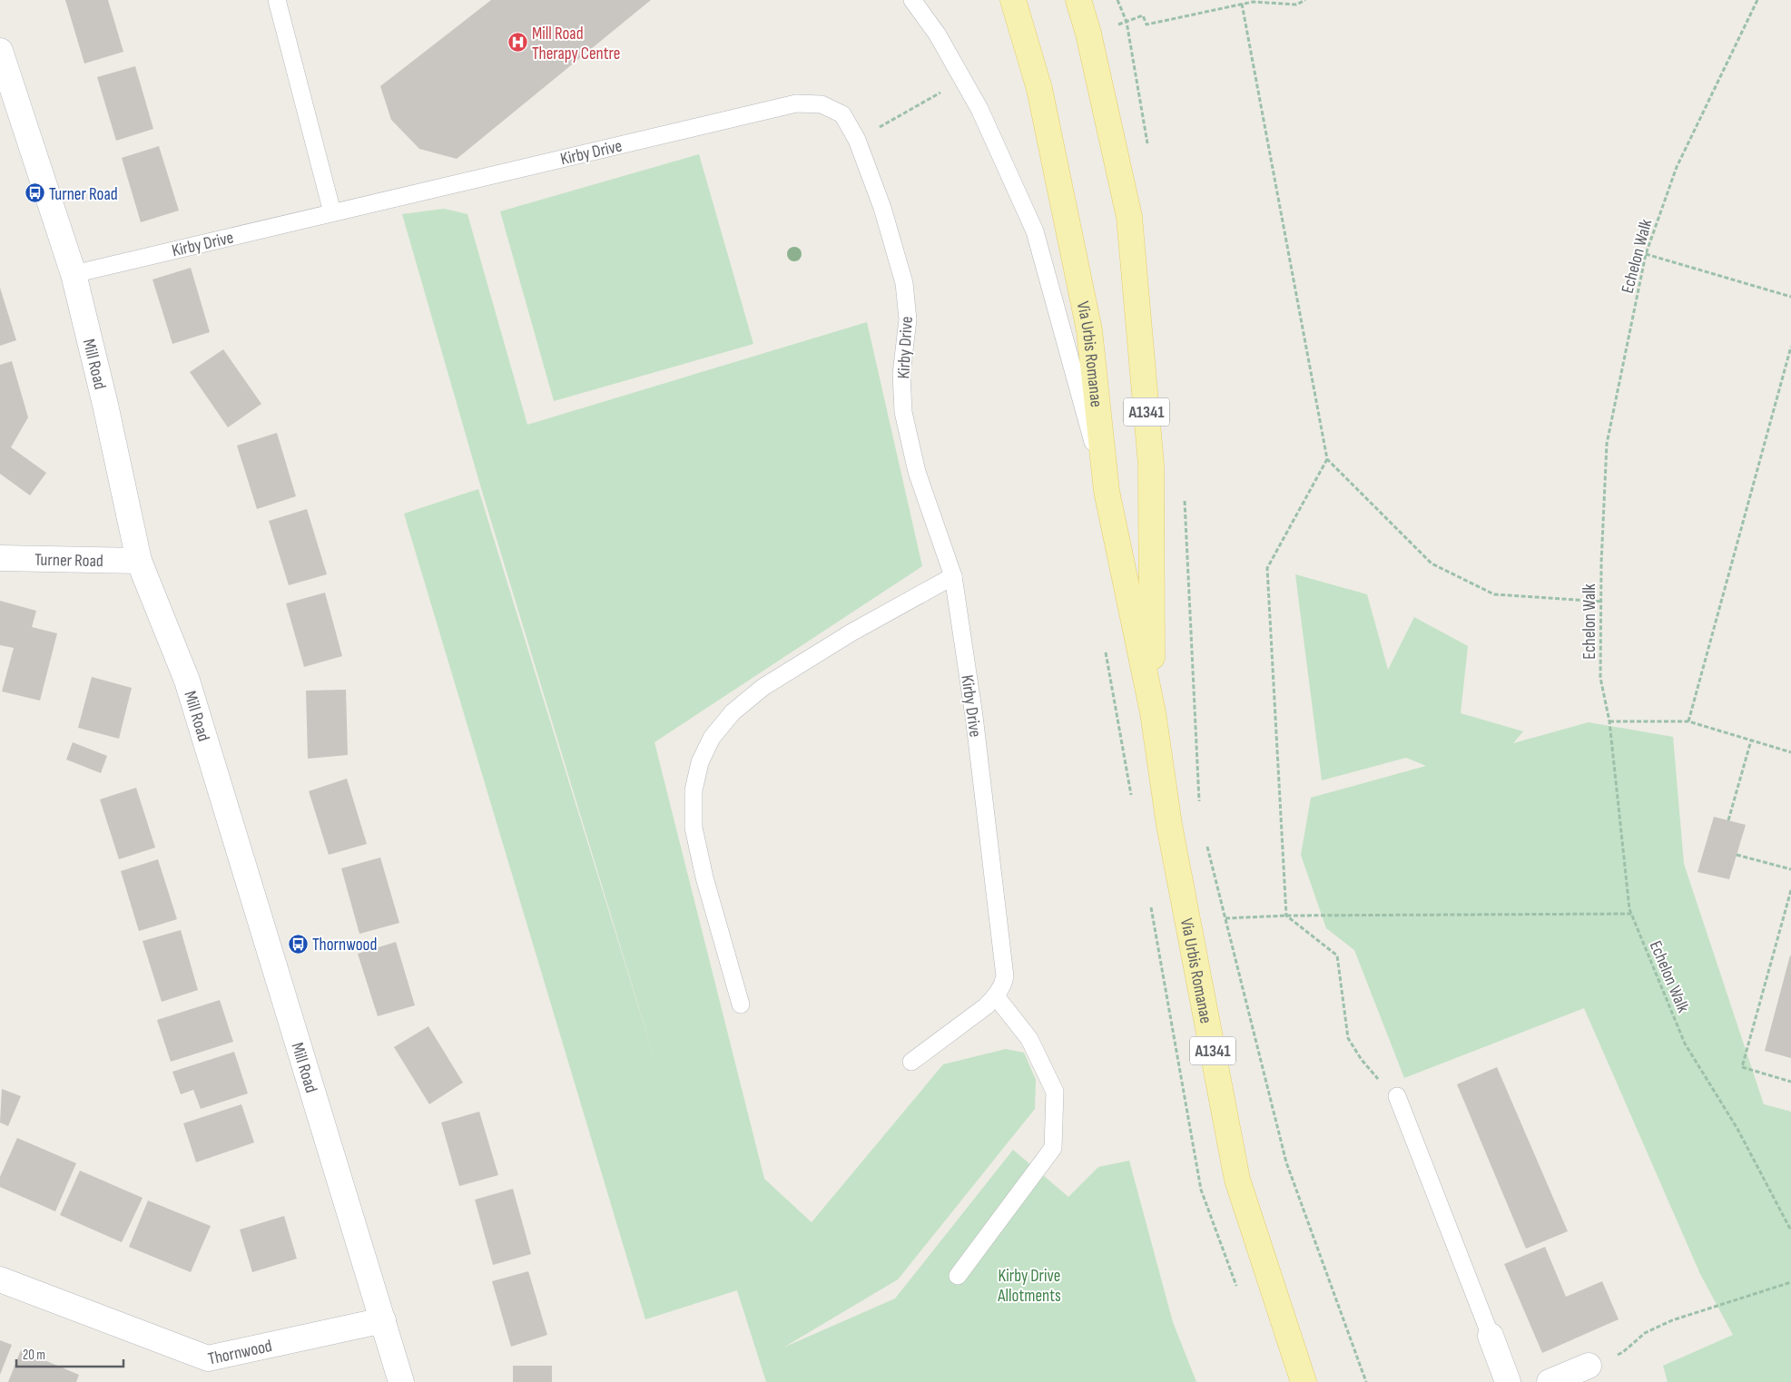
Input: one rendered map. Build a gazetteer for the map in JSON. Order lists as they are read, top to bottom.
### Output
{
  "streets": {
    "main road": ["Via Urbis Romanae", "A1341"],
    "street": ["Mill Road", "Turner Road", "Thornwood"],
    "lane": ["Kirby Drive"],
    "path": ["Echelon Walk"]
  },
  "crossings": [
    ["Kirby Drive", "Mill Road"],
    ["Mill Road", "Turner Road"],
    ["Mill Road", "Thornwood"]
  ],
  "parks": ["Kirby Drive Allotments"],
  "places": {
    "hospital": ["Mill Road Therapy Centre"],
    "bus stop": ["Turner Road", "Thornwood"]
  },
  "scale_bar": "20 m"
}
